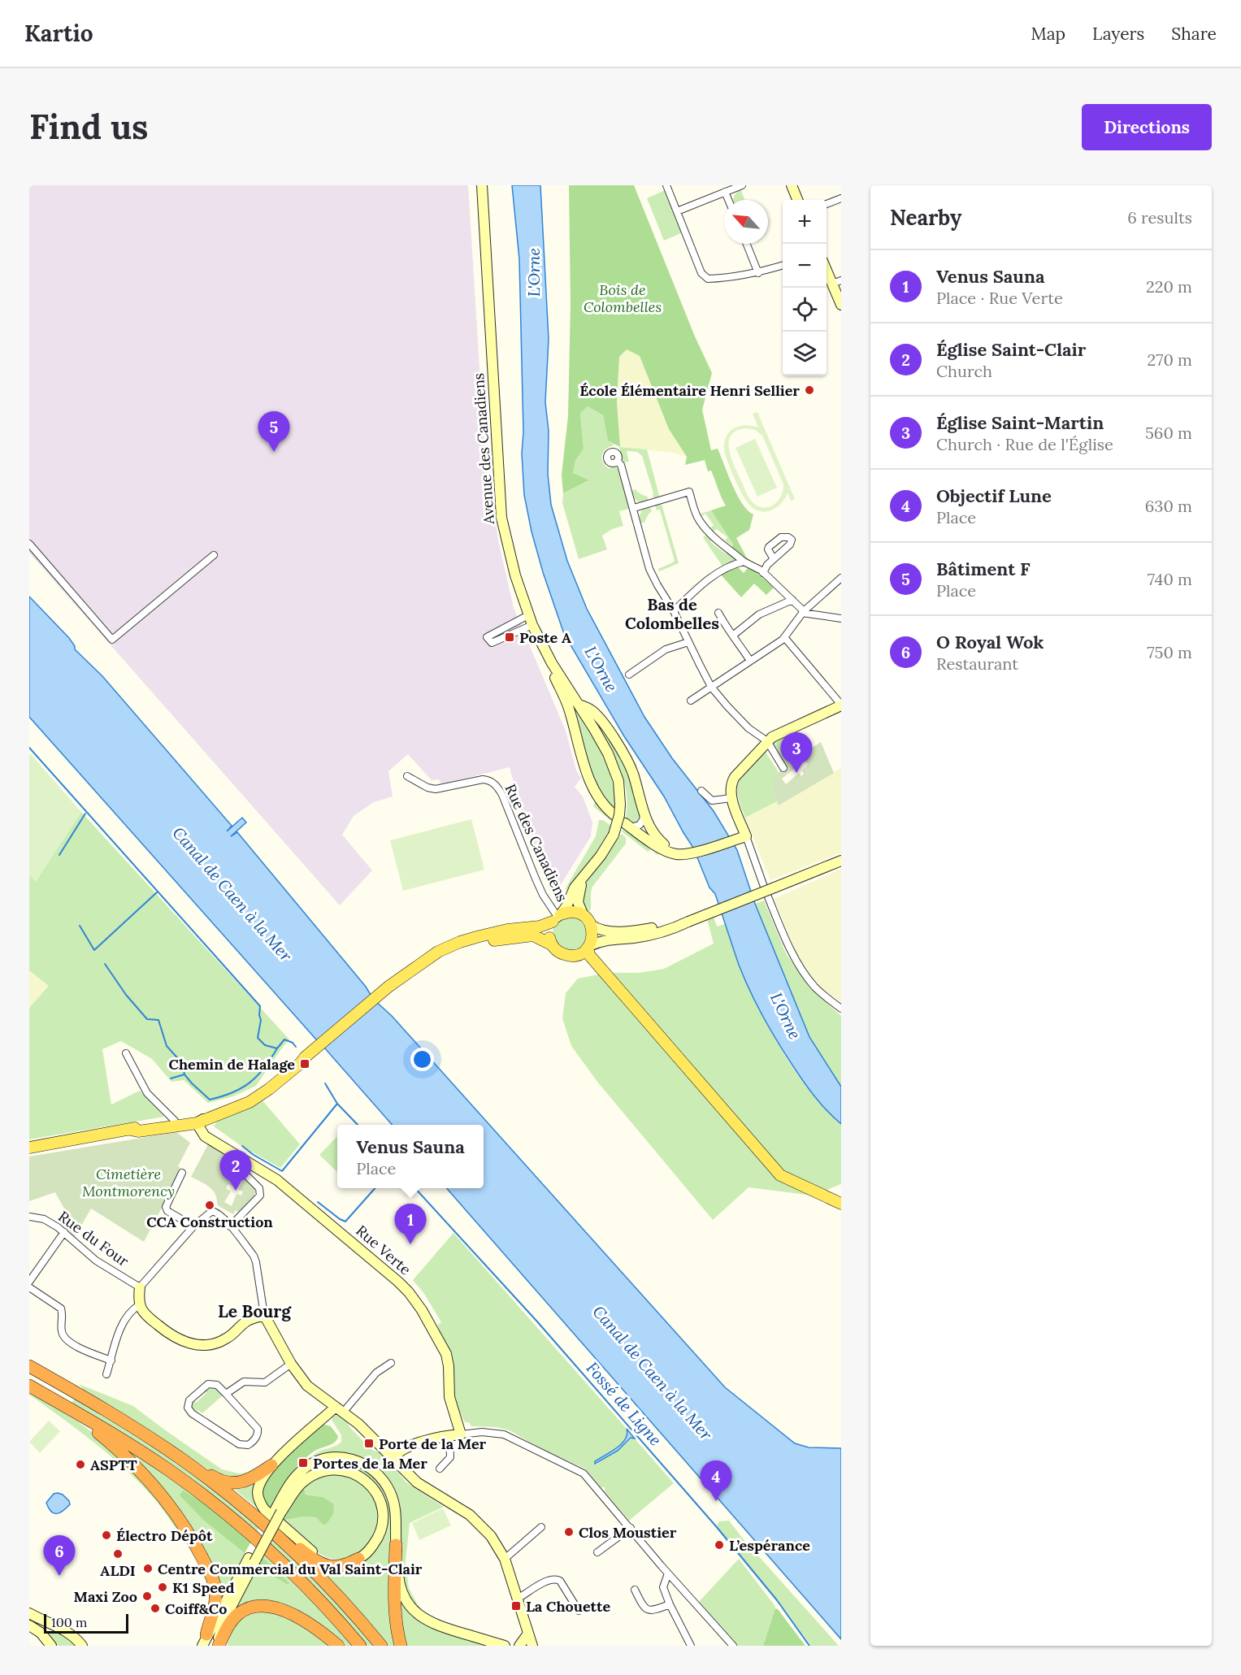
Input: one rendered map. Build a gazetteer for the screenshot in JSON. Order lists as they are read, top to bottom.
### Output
{
  "streets": {
    "street": [
      "Avenue des Canadiens",
      "Rue des Canadiens",
      "Rue du Four",
      "Rue Verte"
    ]
  },
  "crossings": [
    ["Avenue des Canadiens", "Rue des Canadiens"]
  ],
  "districts": ["Bas de Colombelles", "Le Bourg"],
  "water": ["L'Orne", "Canal de Caen à la Mer", "Fossé de Ligne"],
  "parks": ["Bois de Colombelles", "Cimetière Montmorency"],
  "places": {
    "other": [
      "École Élémentaire Henri Sellier",
      "CCA Construction",
      "ASPTT",
      "Clos Moustier",
      "Électro Dépôt",
      "L’espérance",
      "ALDI",
      "Centre Commercial du Val Saint-Clair",
      "K1 Speed",
      "Maxi Zoo",
      "Coiff&Co"
    ],
    "transit": [
      "Poste A",
      "Chemin de Halage",
      "Porte de la Mer",
      "Portes de la Mer",
      "La Chouette"
    ]
  },
  "scale_bar": "100 m",
  "north": "top left",
  "page": {
    "header": "Kartio",
    "nav": ["Map", "Layers", "Share"],
    "buttons": "Directions",
    "title": "Find us",
    "heading": ["Nearby", "6 results"],
    "map_buttons": ["+", "−"],
    "list": [
      {
        "mark": "1",
        "name": "Venus Sauna",
        "note": "Place · Rue Verte",
        "value": "220 m"
      },
      {
        "mark": "2",
        "name": "Église Saint-Clair",
        "note": "Church",
        "value": "270 m"
      },
      {
        "mark": "3",
        "name": "Église Saint-Martin",
        "note": "Church · Rue de l'Église",
        "value": "560 m"
      },
      {
        "mark": "4",
        "name": "Objectif Lune",
        "note": "Place",
        "value": "630 m"
      },
      {
        "mark": "5",
        "name": "Bâtiment F",
        "note": "Place",
        "value": "740 m"
      },
      {
        "mark": "6",
        "name": "O Royal Wok",
        "note": "Restaurant",
        "value": "750 m"
      }
    ],
    "pins": [
      "5",
      "3",
      "2",
      "1",
      "4",
      "6"
    ],
    "popup": ["Venus Sauna", "Place"],
    "scale": "100 m"
  }
}
